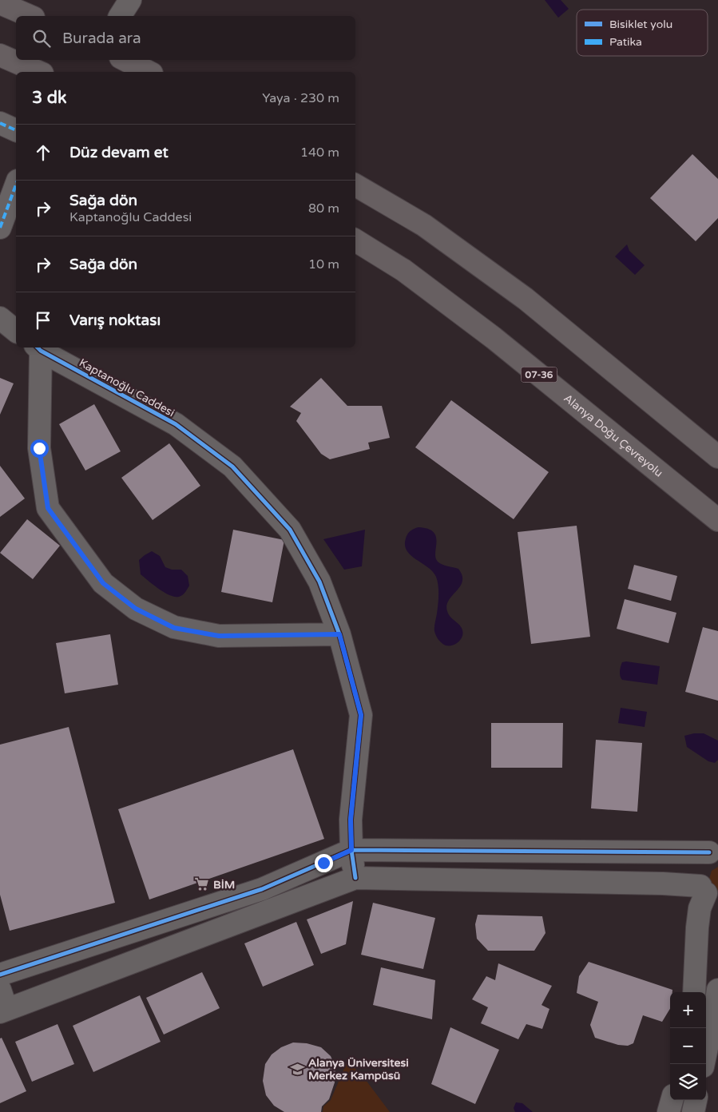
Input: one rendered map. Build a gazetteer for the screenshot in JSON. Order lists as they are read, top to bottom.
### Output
{
  "streets": {
    "highway": ["07-36", "Alanya Doğu Çevreyolu"],
    "street": ["Kaptanoğlu Caddesi"]
  },
  "places": {
    "supermarket": ["BİM"],
    "school or university": ["Alanya Üniversitesi Merkez Kampüsü"]
  },
  "legend": ["Bisiklet yolu", "Patika"],
  "page": {
    "search": "Burada ara",
    "heading": ["3 dk", "Yaya · 230 m"],
    "list": [
      ["Düz devam et", "140 m"],
      ["Sağa dön", "Kaptanoğlu Caddesi", "80 m"],
      ["Sağa dön", "10 m"],
      "Varış noktası"
    ],
    "map_buttons": ["+", "−"]
  }
}
